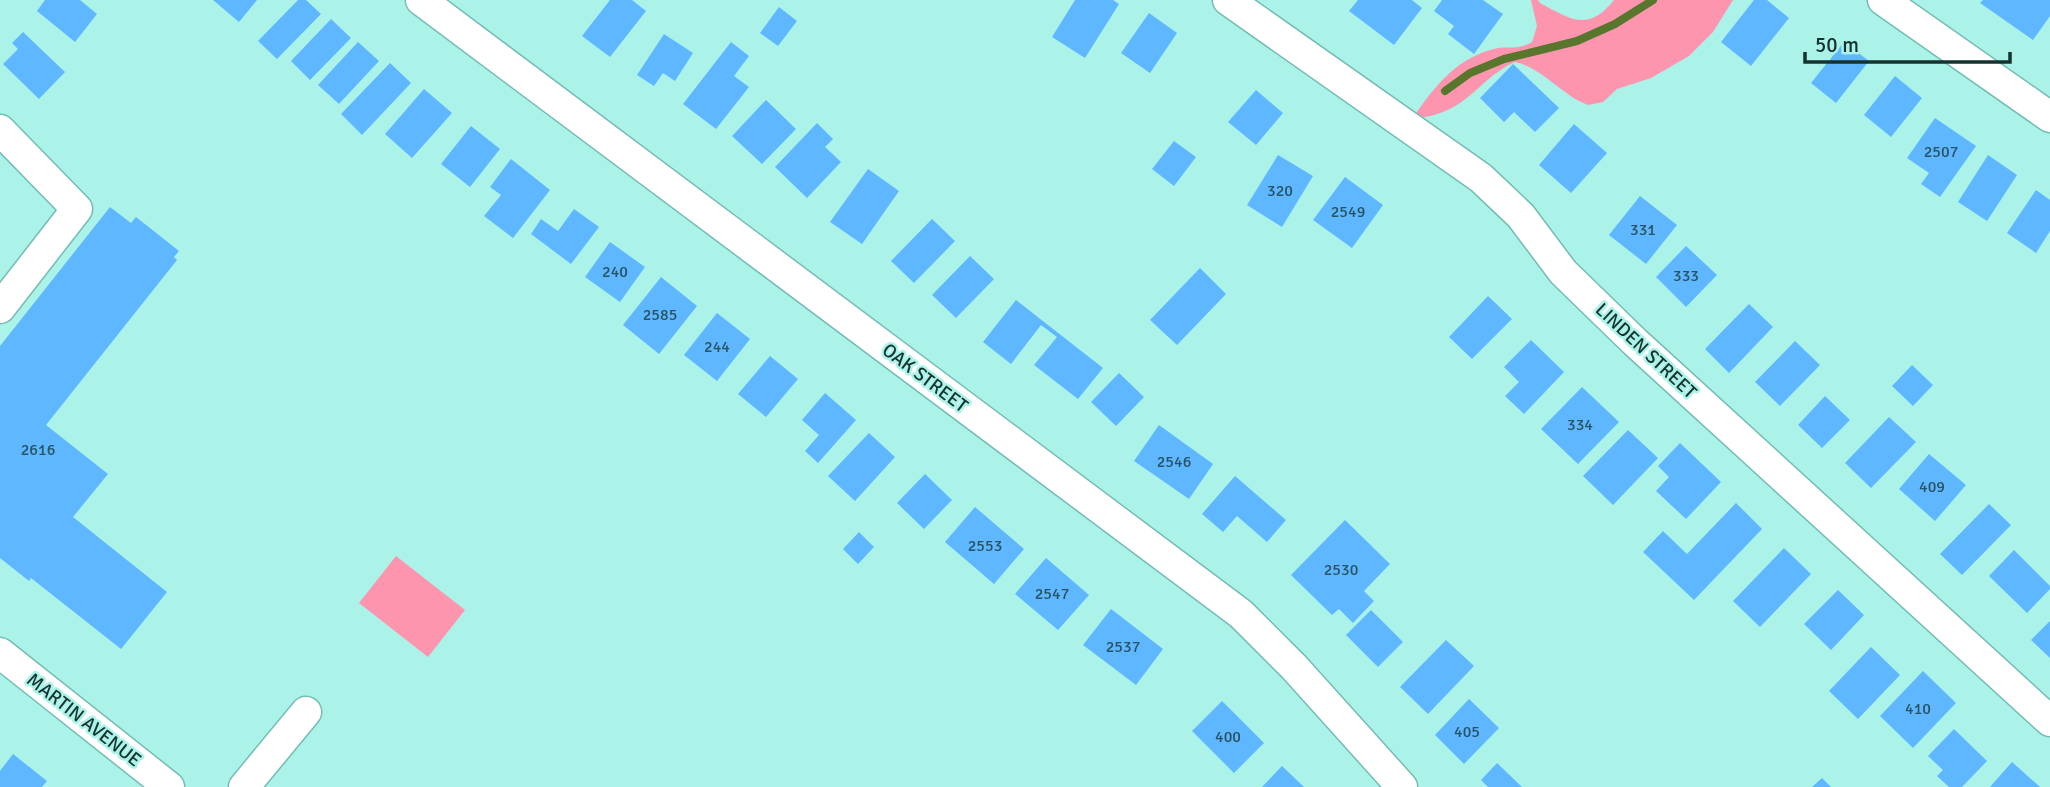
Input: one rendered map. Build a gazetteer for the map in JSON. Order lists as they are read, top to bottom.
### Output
{
  "streets": {
    "street": ["LINDEN STREET", "OAK STREET", "MARTIN AVENUE"]
  },
  "house_numbers": [
    "2507",
    "320",
    "2549",
    "331",
    "240",
    "333",
    "2585",
    "244",
    "334",
    "2616",
    "2546",
    "409",
    "2553",
    "2530",
    "2547",
    "2537",
    "410",
    "405",
    "400"
  ],
  "scale_bar": "50 m"
}
